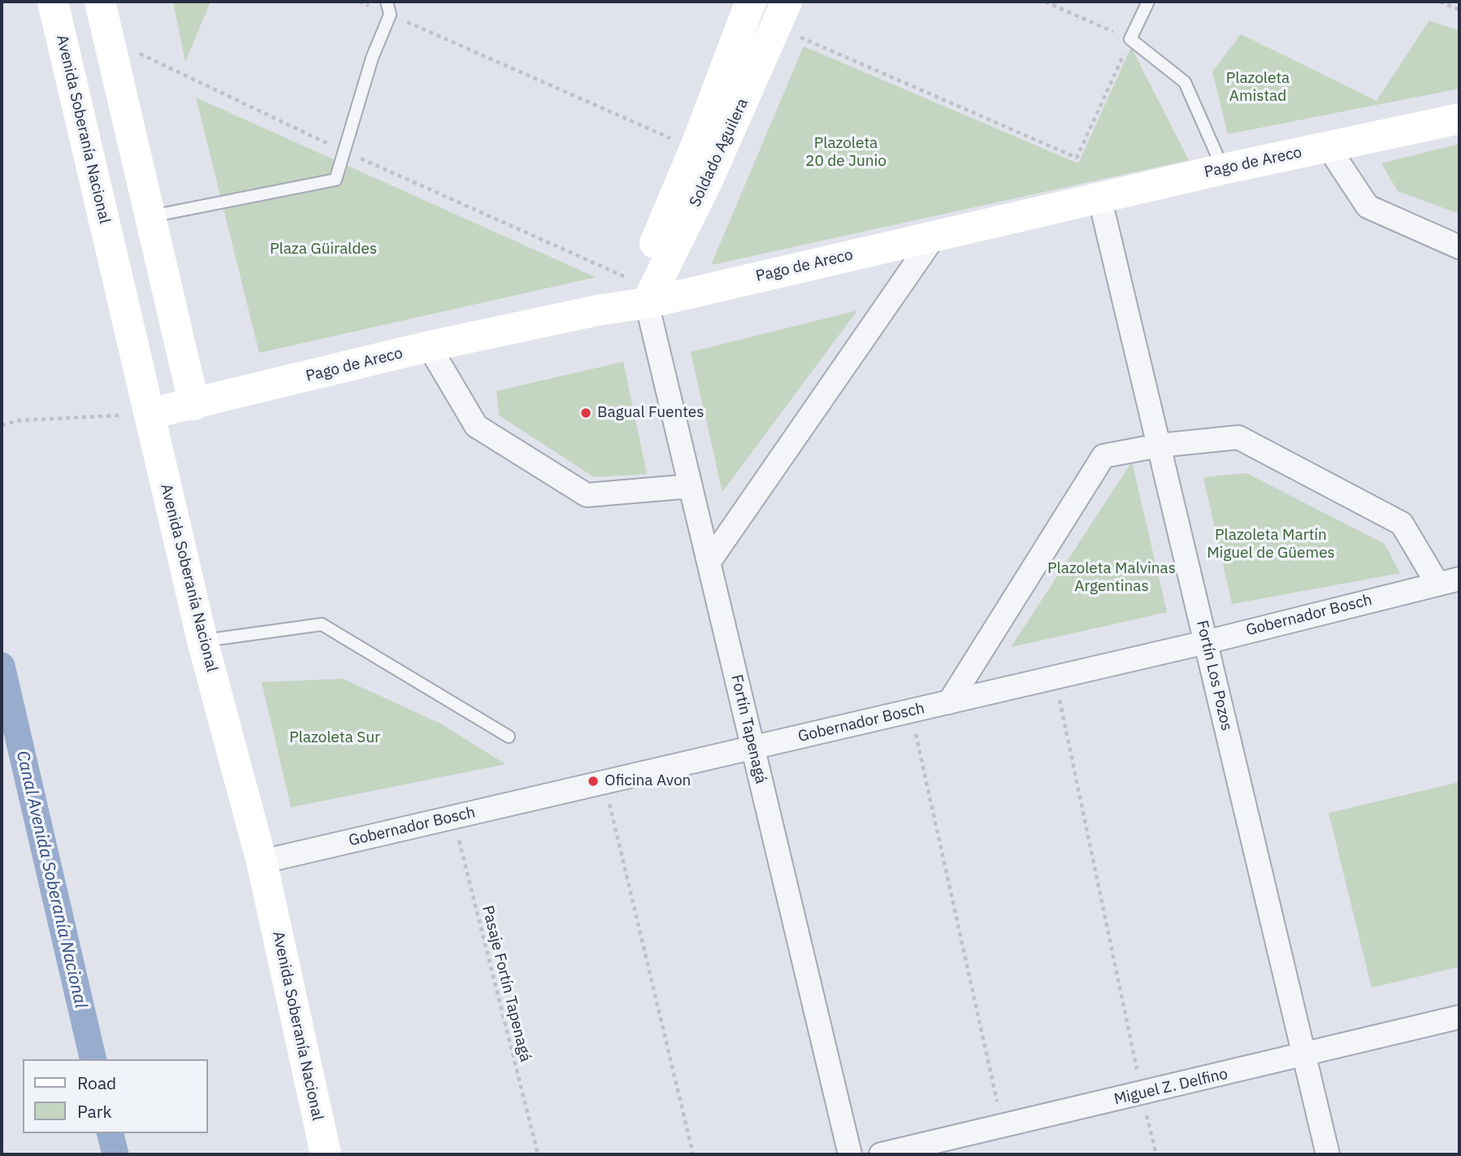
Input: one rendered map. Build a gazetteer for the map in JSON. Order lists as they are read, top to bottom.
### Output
{
  "streets": {
    "street": [
      "Avenida Soberanía Nacional",
      "Soldado Aguilera",
      "Pago de Areco",
      "Gobernador Bosch",
      "Fortín Los Pozos",
      "Fortín Tapenagá",
      "Miguel Z. Delfino"
    ],
    "path": ["Pasaje Fortín Tapenagá"]
  },
  "crossings": [
    ["Avenida Soberanía Nacional", "Pago de Areco"],
    ["Avenida Soberanía Nacional", "Gobernador Bosch"],
    ["Soldado Aguilera", "Pago de Areco"],
    ["Soldado Aguilera", "Fortín Tapenagá"],
    ["Pago de Areco", "Fortín Los Pozos"],
    ["Pago de Areco", "Fortín Tapenagá"],
    ["Gobernador Bosch", "Fortín Los Pozos"],
    ["Gobernador Bosch", "Fortín Tapenagá"],
    ["Gobernador Bosch", "Pasaje Fortín Tapenagá"],
    ["Fortín Los Pozos", "Miguel Z. Delfino"]
  ],
  "water": ["Canal Avenida Soberanía Nacional"],
  "parks": [
    "Plazoleta Amistad",
    "Plazoleta 20 de Junio",
    "Plaza Güiraldes",
    "Plazoleta Martín Miguel de Güemes",
    "Plazoleta Malvinas Argentinas",
    "Plazoleta Sur"
  ],
  "places": ["Bagual Fuentes", "Oficina Avon"],
  "legend": ["Road", "Park"]
}
